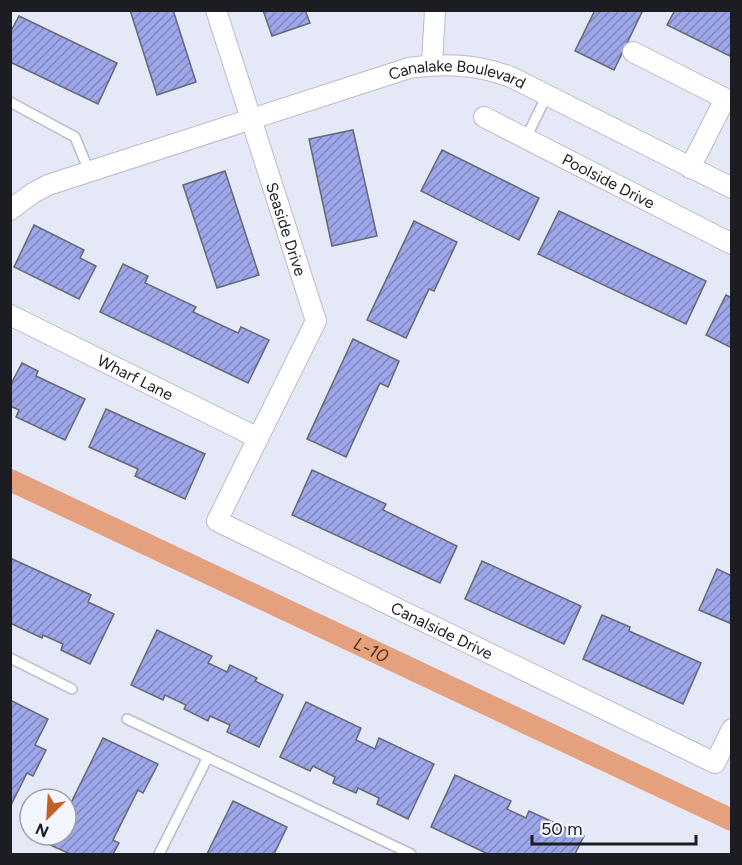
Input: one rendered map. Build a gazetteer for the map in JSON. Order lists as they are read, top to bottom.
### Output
{
  "streets": {
    "street": [
      "Canalake Boulevard",
      "Poolside Drive",
      "Seaside Drive",
      "Wharf Lane",
      "Canalside Drive"
    ]
  },
  "crossings": [
    ["Canalake Boulevard", "Seaside Drive"],
    ["Seaside Drive", "Wharf Lane"],
    ["Seaside Drive", "Canalside Drive"],
    ["Wharf Lane", "Canalside Drive"]
  ],
  "water": ["L-10"],
  "scale_bar": "50 m",
  "north": "bottom left"
}
